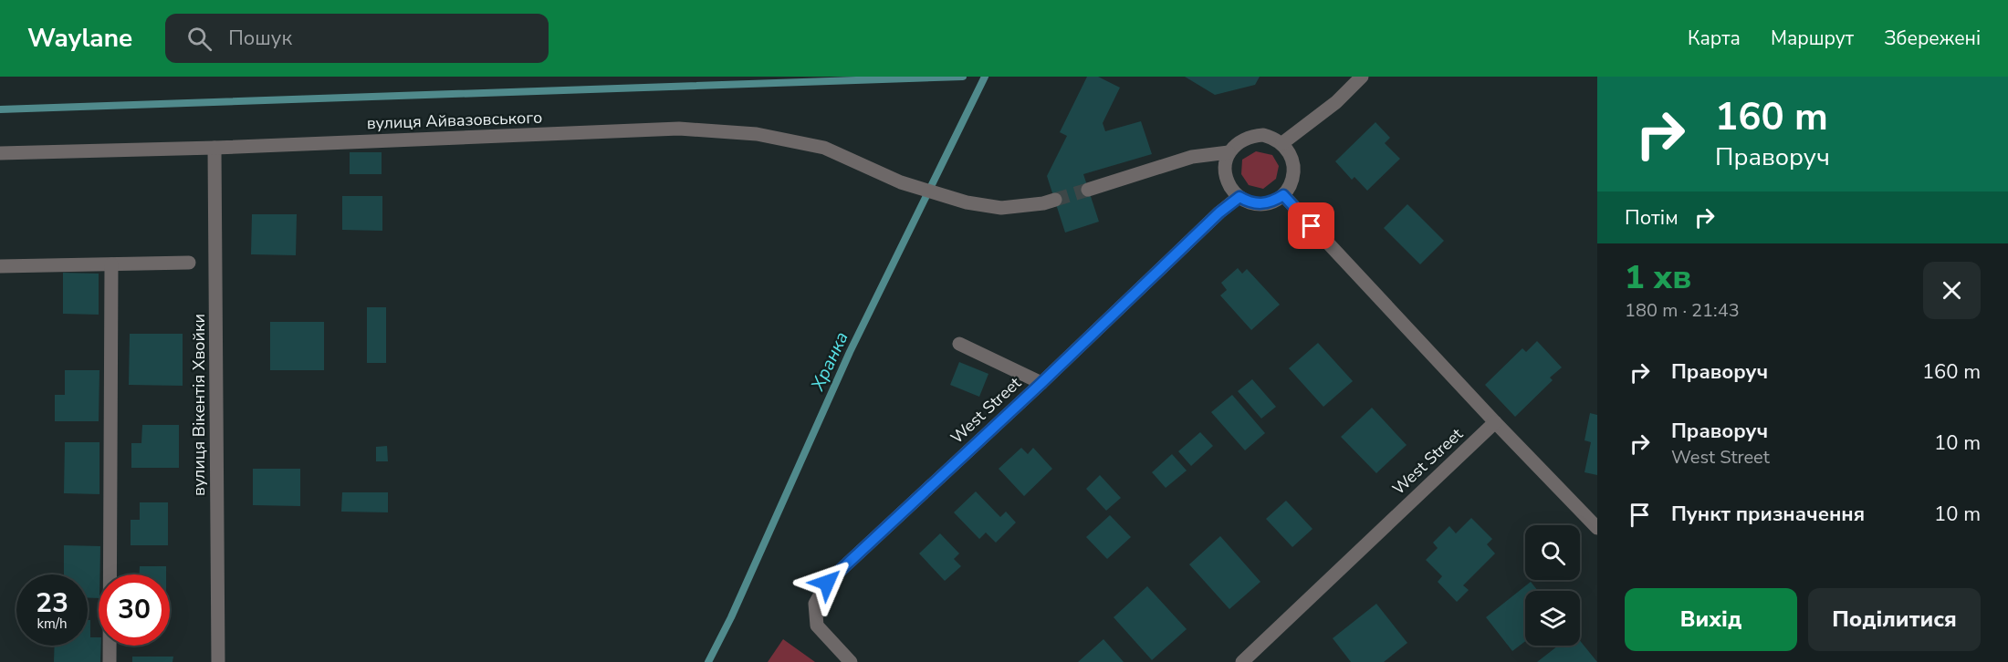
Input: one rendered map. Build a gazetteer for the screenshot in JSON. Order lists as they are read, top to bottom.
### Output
{
  "streets": {
    "street": ["вулиця Айвазовського", "вулиця Вікентія Хвойки", "West Street"]
  },
  "crossings": [
    ["вулиця Айвазовського", "вулиця Вікентія Хвойки"]
  ],
  "water": ["Хранка"],
  "page": {
    "header": "Waylane",
    "search": "Пошук",
    "nav": ["Карта", "Маршрут", "Збережені"],
    "turn": ["160 m", "Праворуч"],
    "then": "Потім",
    "heading": ["1 хв", "180 m · 21:43"],
    "list": [
      {
        "name": "Праворуч",
        "value": "160 m"
      },
      {
        "name": "Праворуч",
        "note": "West Street",
        "value": "10 m"
      },
      {
        "name": "Пункт призначення",
        "value": "10 m"
      }
    ],
    "speed": "23 km/h",
    "limit": "30",
    "buttons": ["Вихід", "Поділитися"]
  }
}
